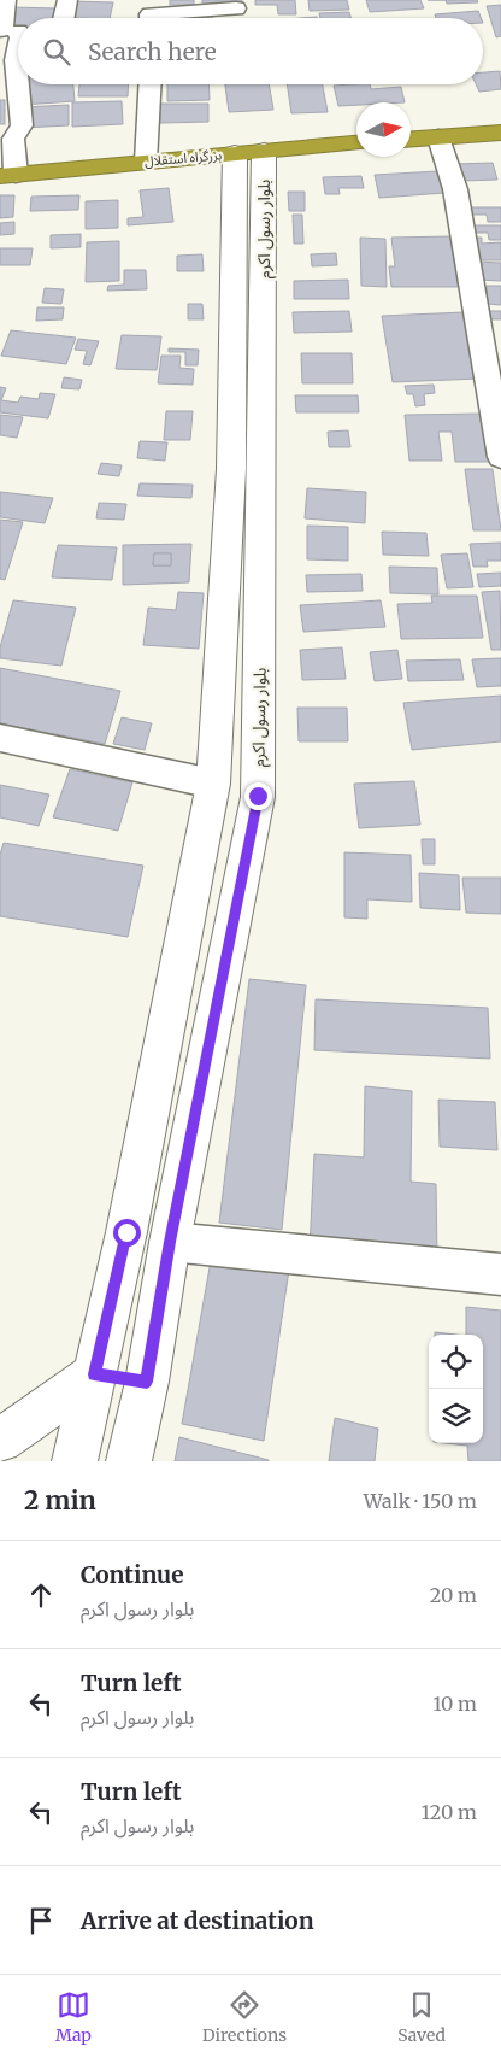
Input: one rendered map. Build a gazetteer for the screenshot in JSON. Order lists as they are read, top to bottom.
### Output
{
  "streets": {
    "highway": ["بزرگراه استقلال"],
    "main road": ["بلوار رسول اکرم"]
  },
  "crossings": [
    ["بزرگراه استقلال", "بلوار رسول اکرم"]
  ],
  "north": "right",
  "page": {
    "search": "Search here",
    "heading": ["2 min", "Walk · 150 m"],
    "list": [
      ["Continue", "بلوار رسول اکرم", "20 m"],
      ["Turn left", "بلوار رسول اکرم", "10 m"],
      ["Turn left", "بلوار رسول اکرم", "120 m"],
      "Arrive at destination"
    ],
    "nav": ["Map", "Directions", "Saved"]
  }
}
